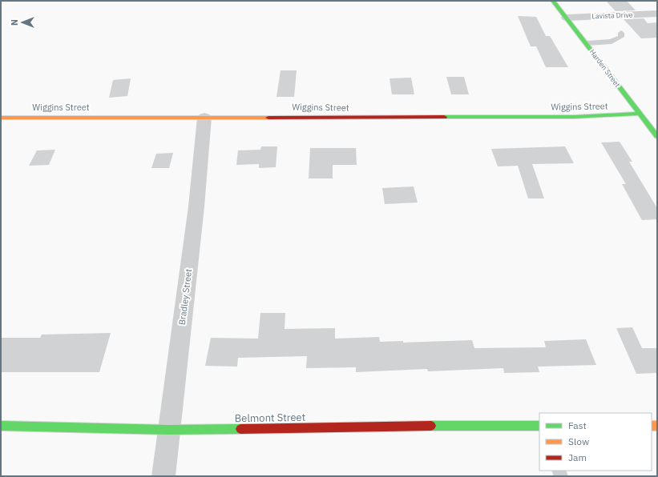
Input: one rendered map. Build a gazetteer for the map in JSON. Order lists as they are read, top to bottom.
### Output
{
  "streets": {
    "street": [
      "Lavista Drive",
      "Harden Street",
      "Wiggins Street",
      "Bradley Street",
      "Belmont Street"
    ]
  },
  "crossings": [
    ["Lavista Drive", "Harden Street"],
    ["Harden Street", "Wiggins Street"],
    ["Wiggins Street", "Bradley Street"],
    ["Bradley Street", "Belmont Street"]
  ],
  "legend": ["Fast", "Slow", "Jam"],
  "north": "left"
}
